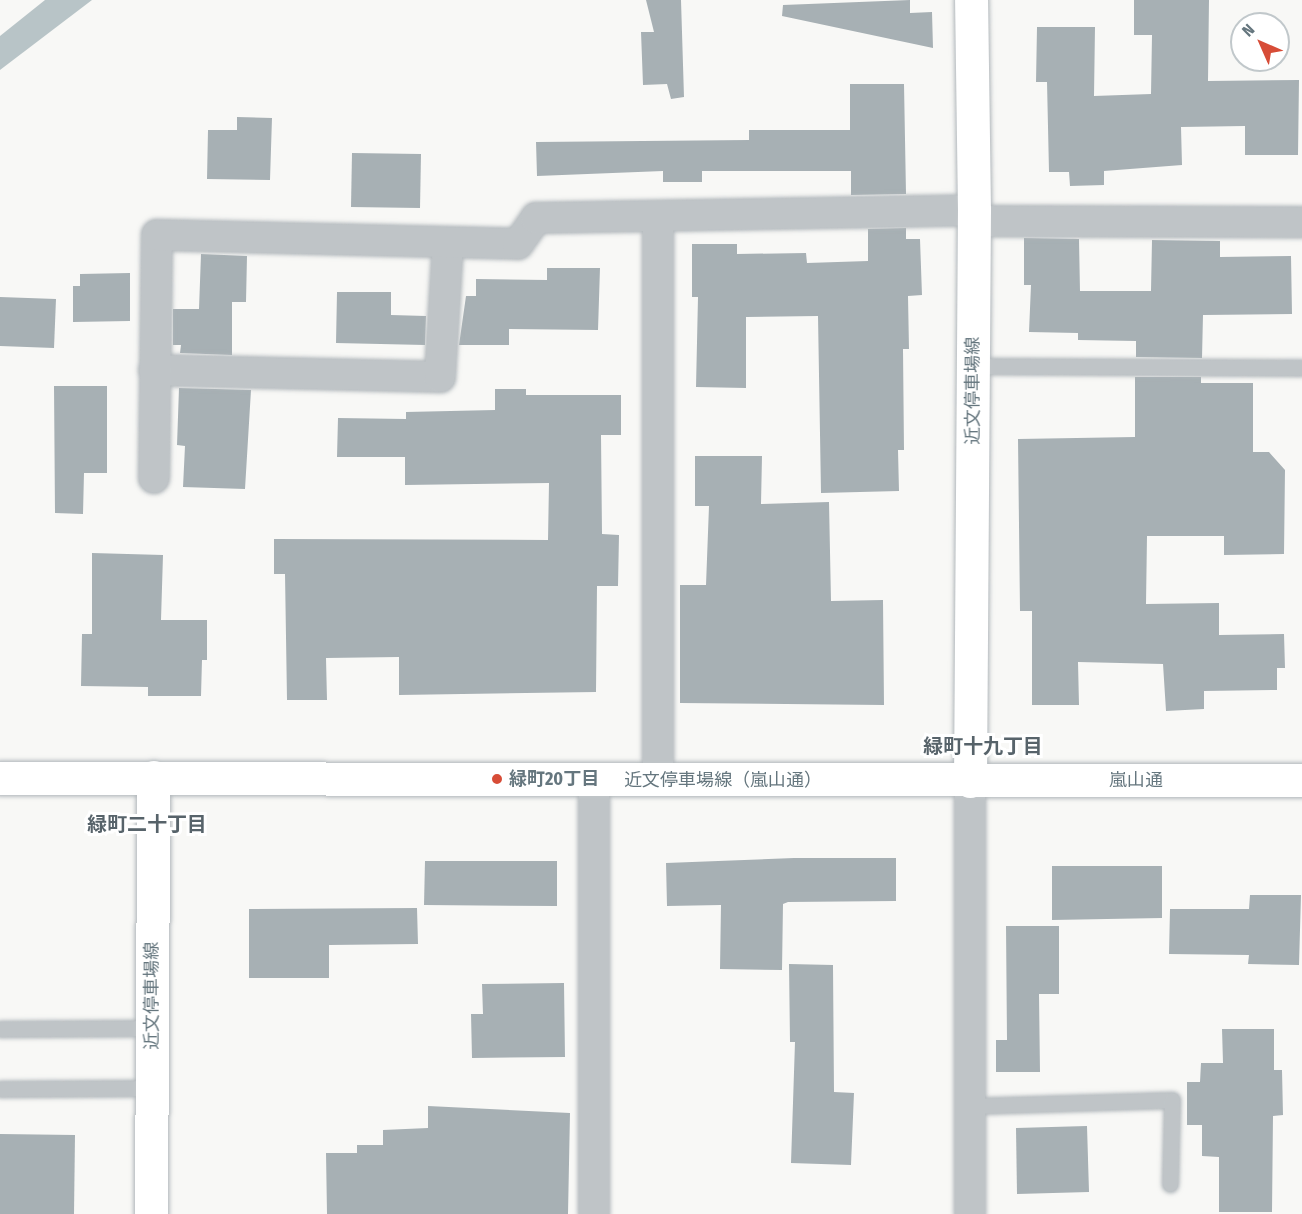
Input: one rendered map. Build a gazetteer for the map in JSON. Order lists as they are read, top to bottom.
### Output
{
  "streets": {
    "main road": ["近文停車場線", "近文停車場線（嵐山通）", "嵐山通"]
  },
  "crossings": [
    ["近文停車場線", "近文停車場線（嵐山通）"],
    ["近文停車場線", "嵐山通"],
    ["近文停車場線（嵐山通）", "嵐山通"]
  ],
  "districts": ["緑町十九丁目", "緑町二十丁目"],
  "places": ["緑町20丁目"],
  "north": "top left"
}
